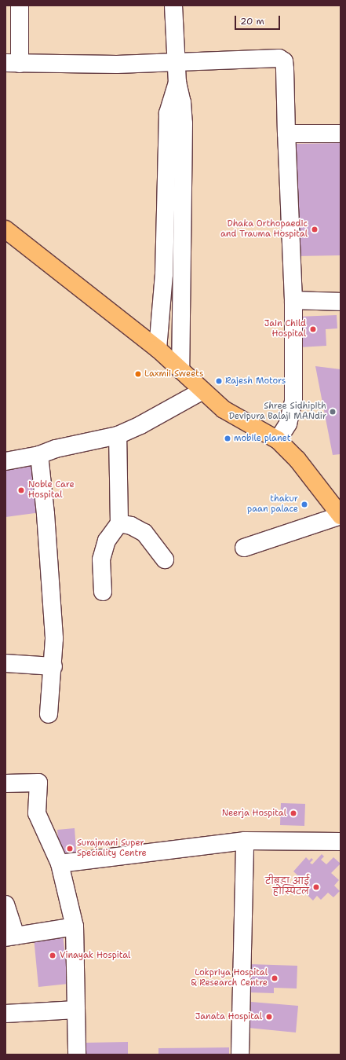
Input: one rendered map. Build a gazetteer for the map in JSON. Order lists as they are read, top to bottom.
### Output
{
  "places": [
    "Dhaka Orthopaedic and Trauma Hospital",
    "Jain Child Hospital",
    "Laxmii Sweets",
    "Rajesh Motors",
    "Shree Sidhipith Devipura Balaji MANdir",
    "mobile planet",
    "Noble Care Hospital",
    "thakur paan palace",
    "Neerja Hospital",
    "Surajmani Super Speciality Centre",
    "टीबड़ा आई होस्पिटल",
    "Vinayak Hospital",
    "Lokpriya Hospital & Research Centre",
    "Janata Hospital"
  ],
  "scale_bar": "20 m"
}
